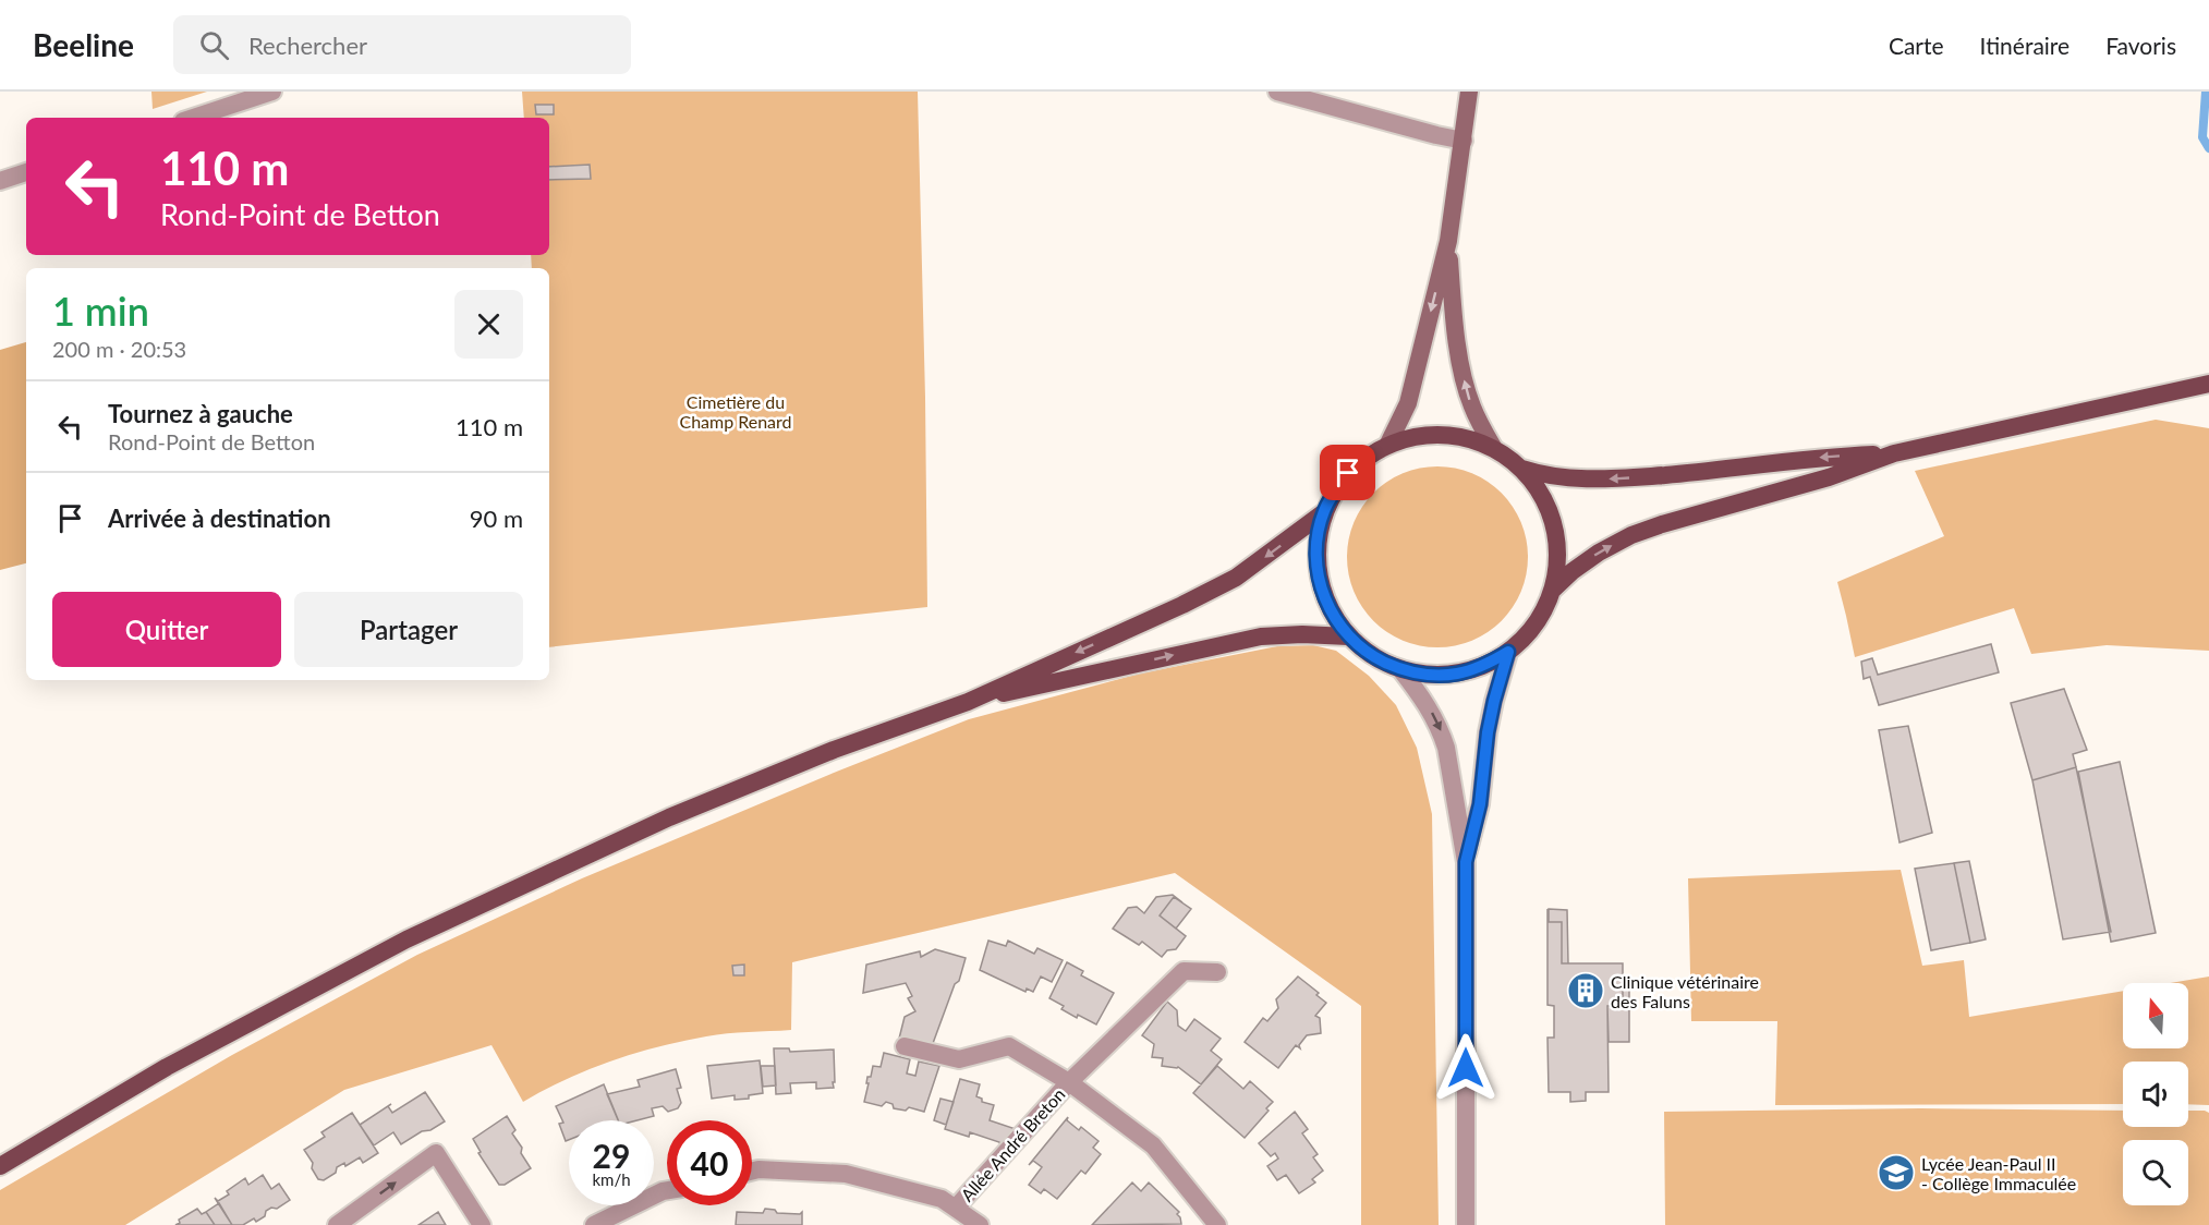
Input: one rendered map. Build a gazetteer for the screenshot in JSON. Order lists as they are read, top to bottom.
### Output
{
  "streets": {
    "street": ["Allée André Breton"]
  },
  "parks": ["Cimetière du Champ Renard"],
  "places": {
    "building": ["Clinique vétérinaire des Faluns"],
    "school or university": ["Lycée Jean-Paul II - Collège Immaculée"]
  },
  "north": "top",
  "page": {
    "header": "Beeline",
    "search": "Rechercher",
    "nav": ["Carte", "Itinéraire", "Favoris"],
    "turn": ["110 m", "Rond-Point de Betton"],
    "heading": ["1 min", "200 m · 20:53"],
    "list": [
      {
        "name": "Tournez à gauche",
        "note": "Rond-Point de Betton",
        "value": "110 m"
      },
      {
        "name": "Arrivée à destination",
        "value": "90 m"
      }
    ],
    "buttons": ["Quitter", "Partager"],
    "speed": "29 km/h",
    "limit": "40"
  }
}
